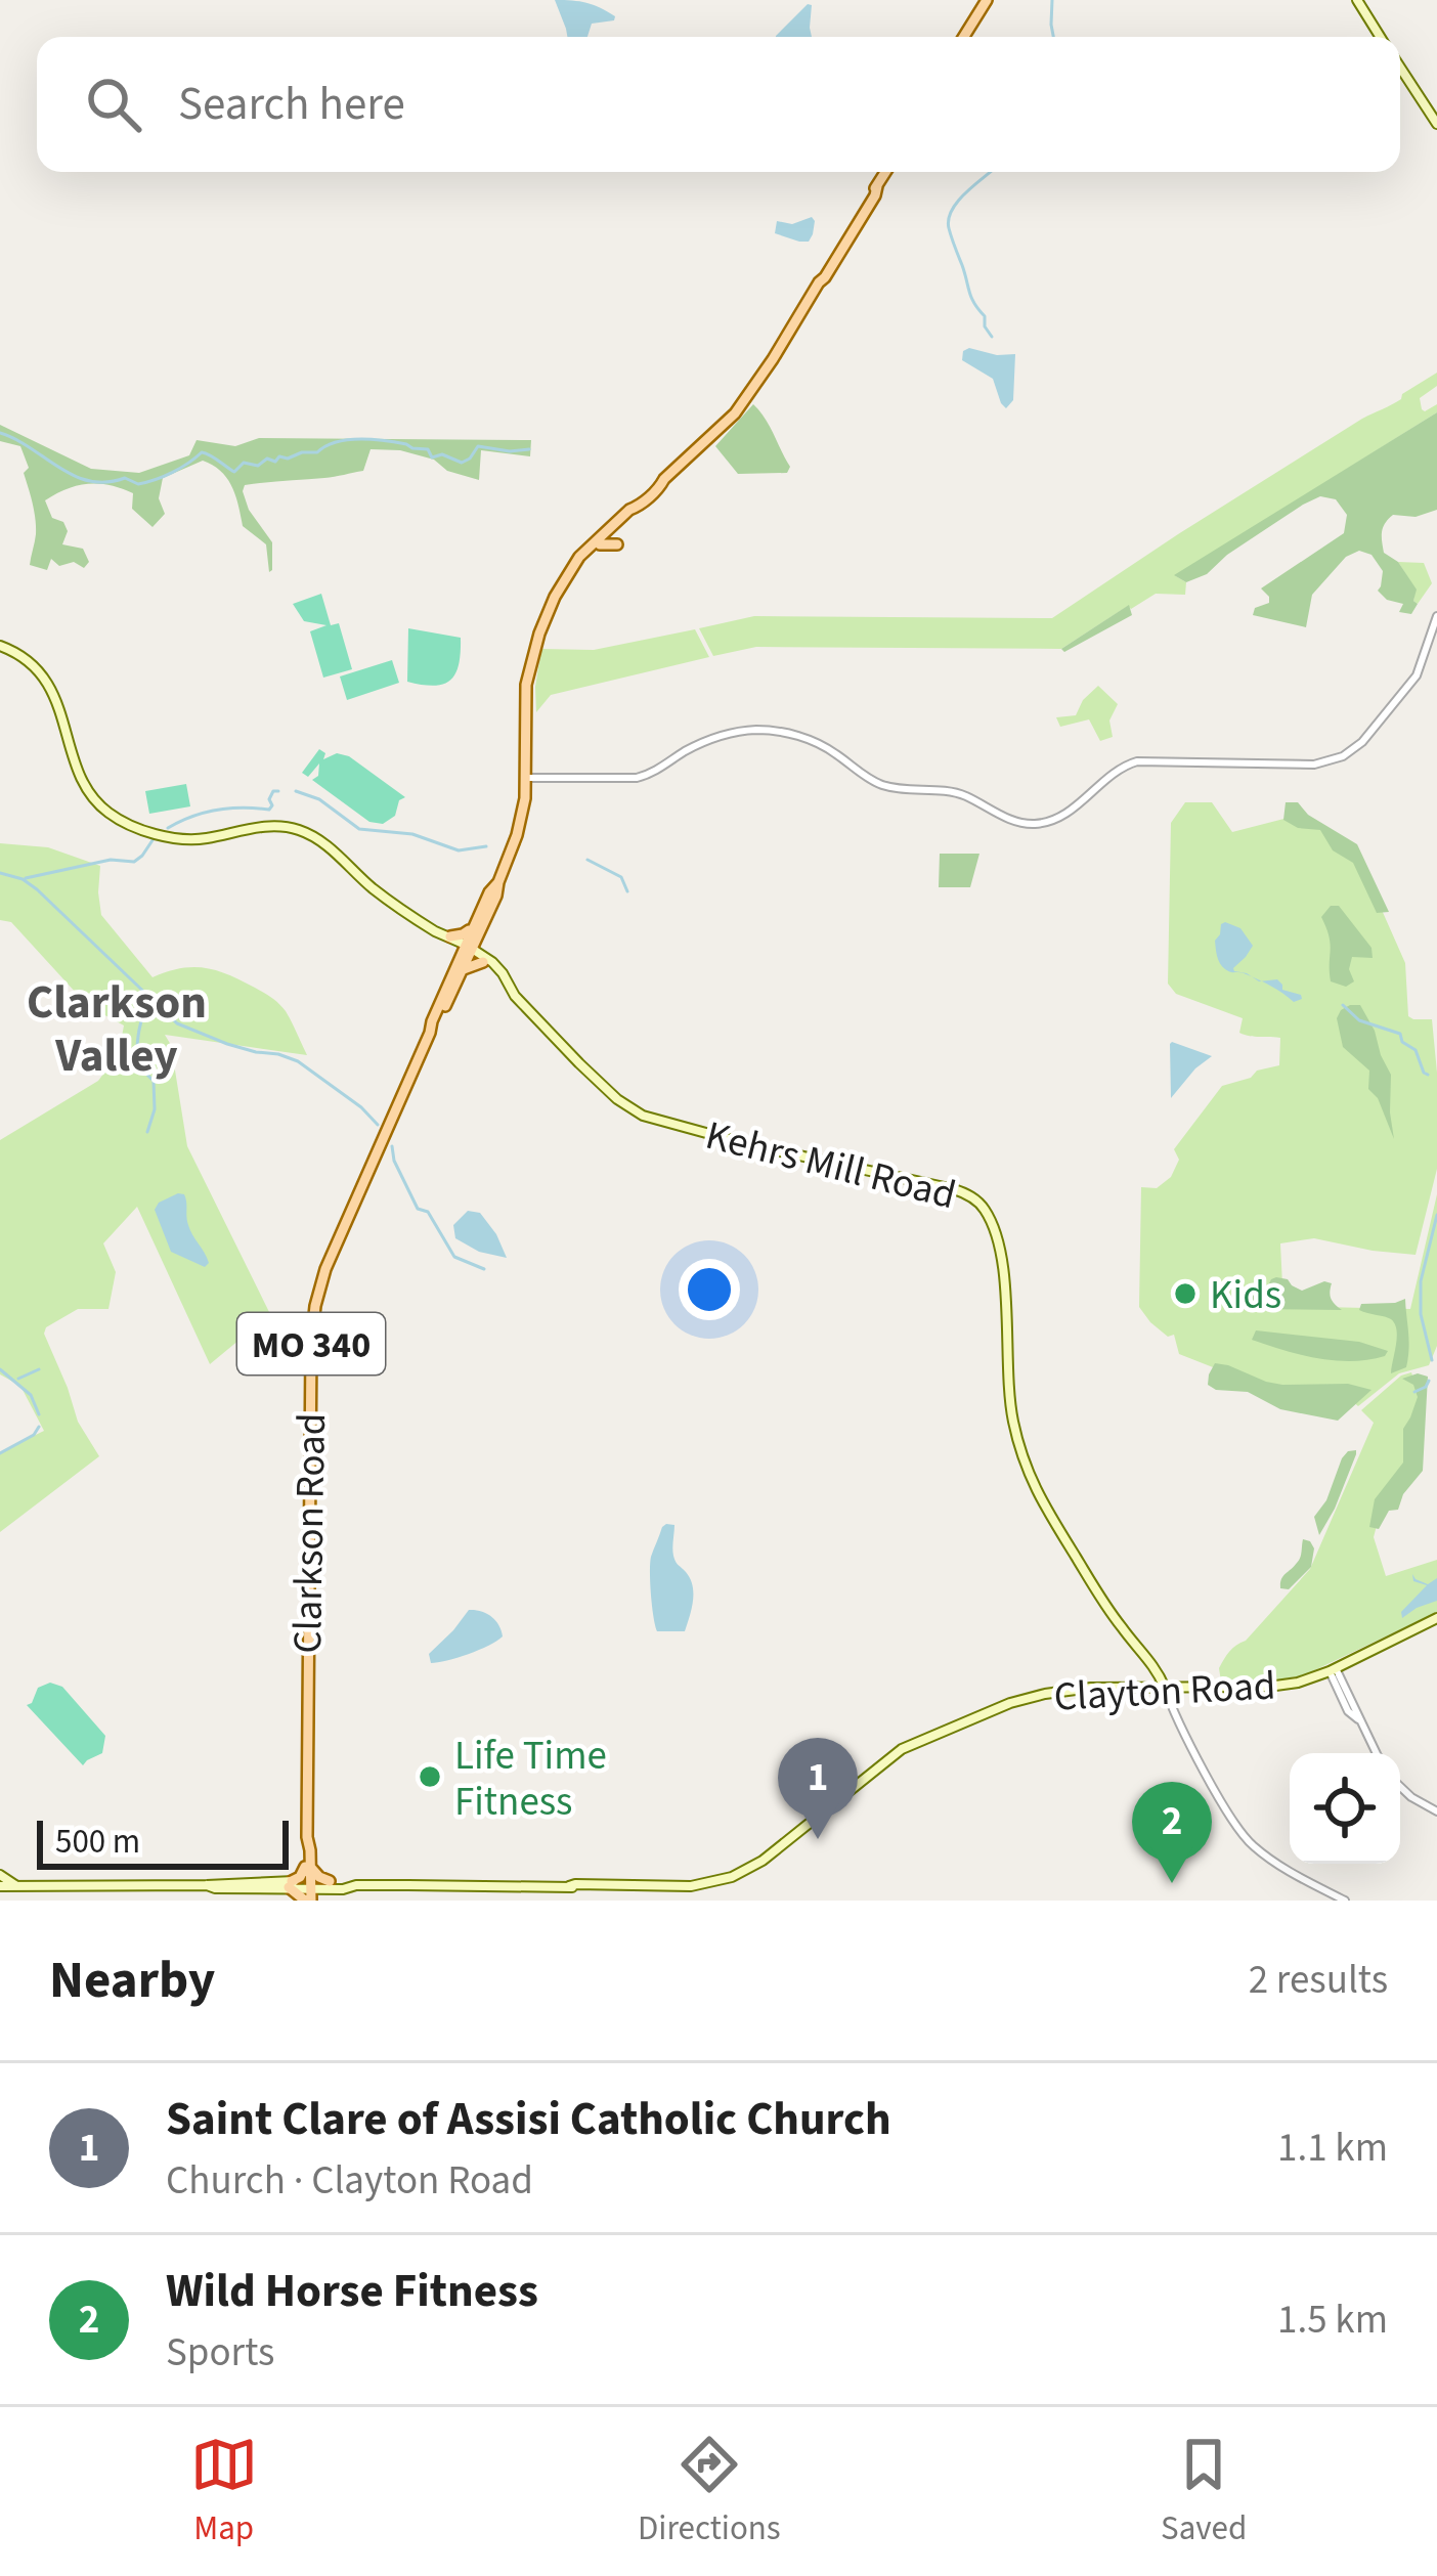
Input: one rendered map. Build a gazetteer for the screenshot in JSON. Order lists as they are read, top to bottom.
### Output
{
  "streets": {
    "main road": [
      "Kehrs Mill Road",
      "MO 340",
      "Clarkson Road",
      "Clayton Road"
    ]
  },
  "crossings": [
    ["Kehrs Mill Road", "Clarkson Road"],
    ["Kehrs Mill Road", "Clayton Road"],
    ["Clarkson Road", "Clayton Road"]
  ],
  "districts": ["Clarkson Valley"],
  "places": ["Kids", "Life Time Fitness"],
  "scale_bar": "500 m",
  "page": {
    "search": "Search here",
    "pins": ["1", "2"],
    "scale": "500 m",
    "heading": ["Nearby", "2 results"],
    "list": [
      {
        "mark": "1",
        "name": "Saint Clare of Assisi Catholic Church",
        "note": "Church · Clayton Road",
        "value": "1.1 km"
      },
      {
        "mark": "2",
        "name": "Wild Horse Fitness",
        "note": "Sports",
        "value": "1.5 km"
      }
    ],
    "nav": ["Map", "Directions", "Saved"]
  }
}
